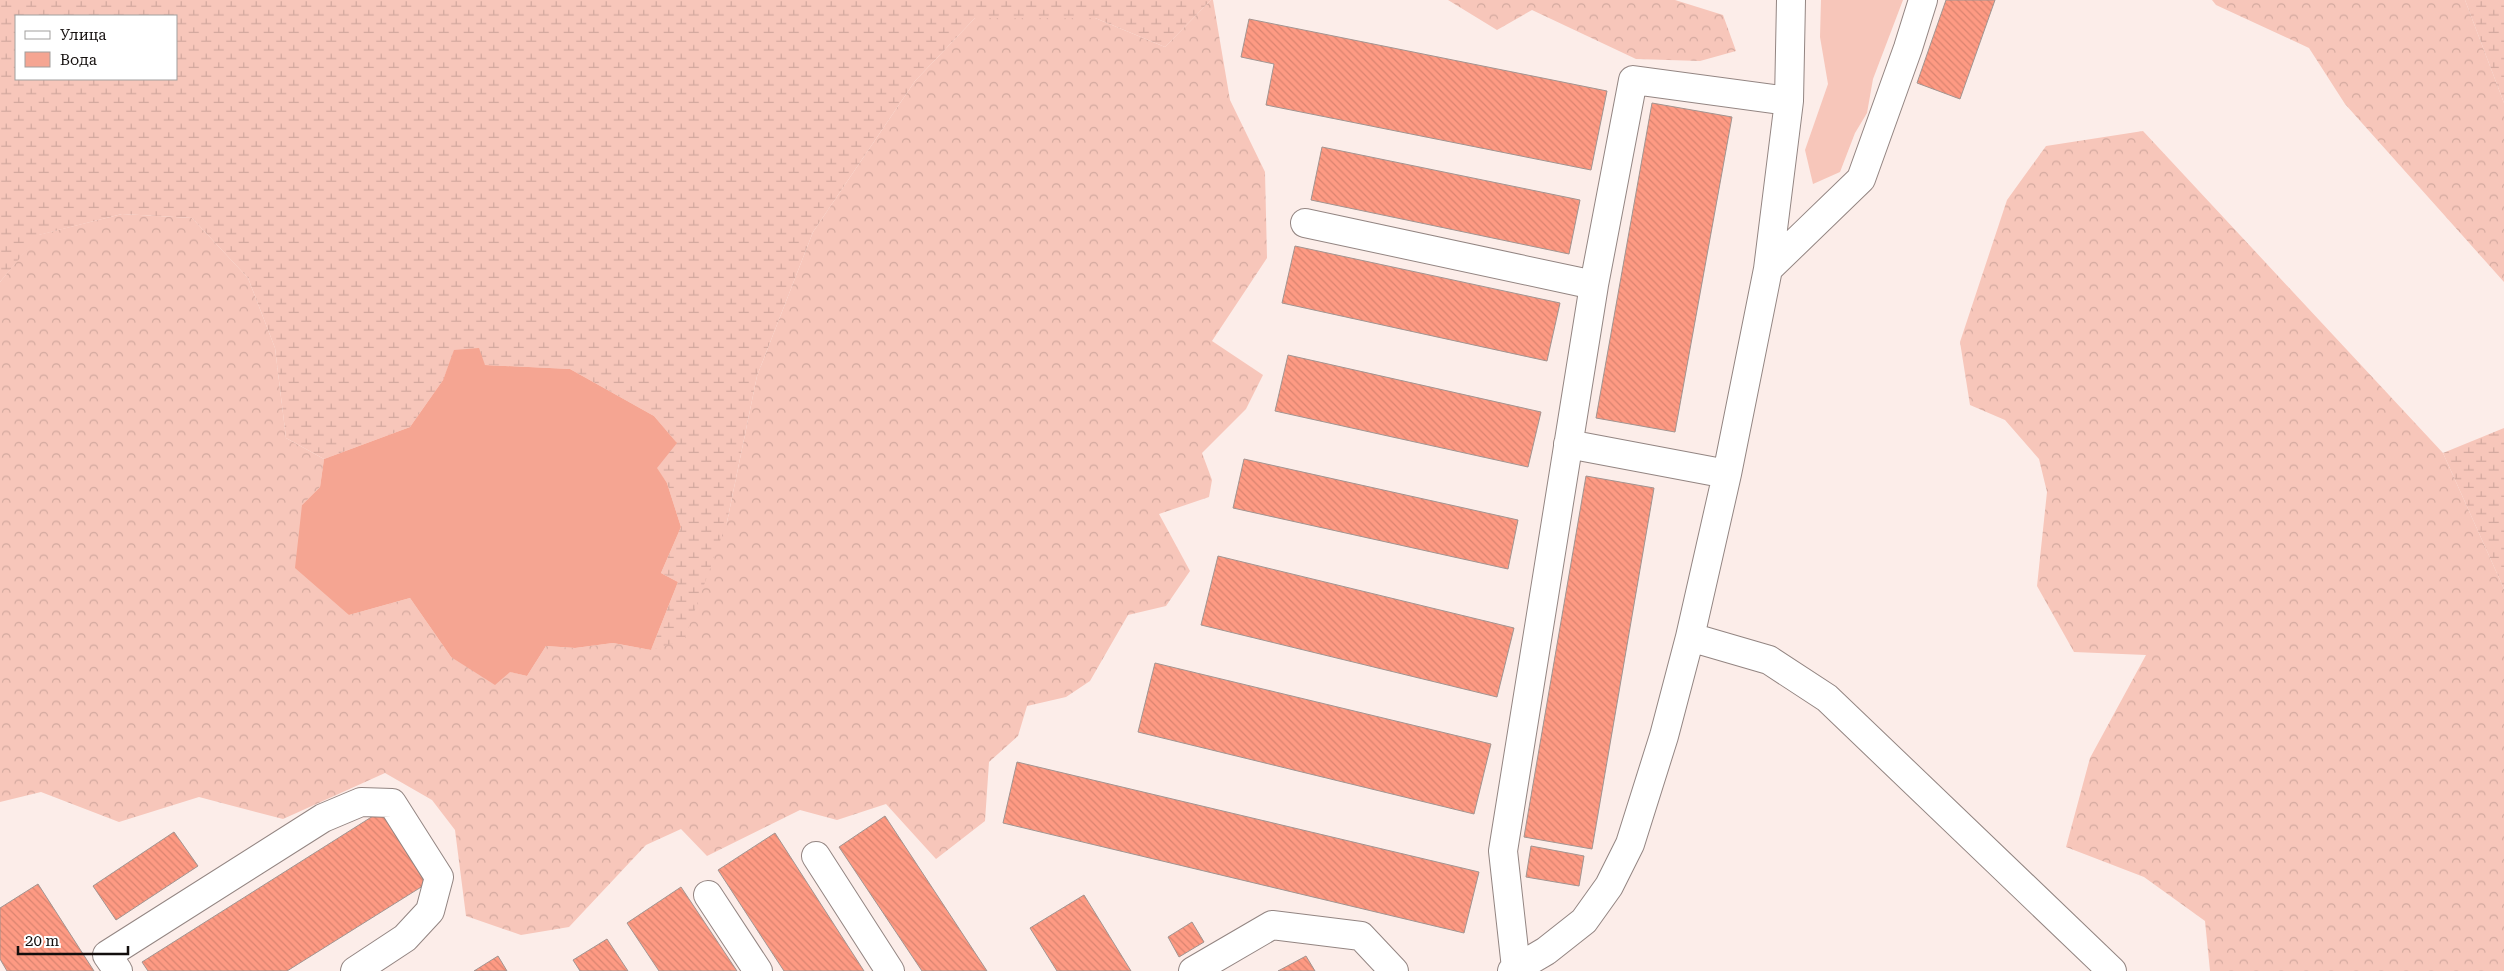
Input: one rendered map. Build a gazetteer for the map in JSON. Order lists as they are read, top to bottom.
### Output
{
  "legend": ["Улица", "Вода"],
  "scale_bar": "20 m"
}
